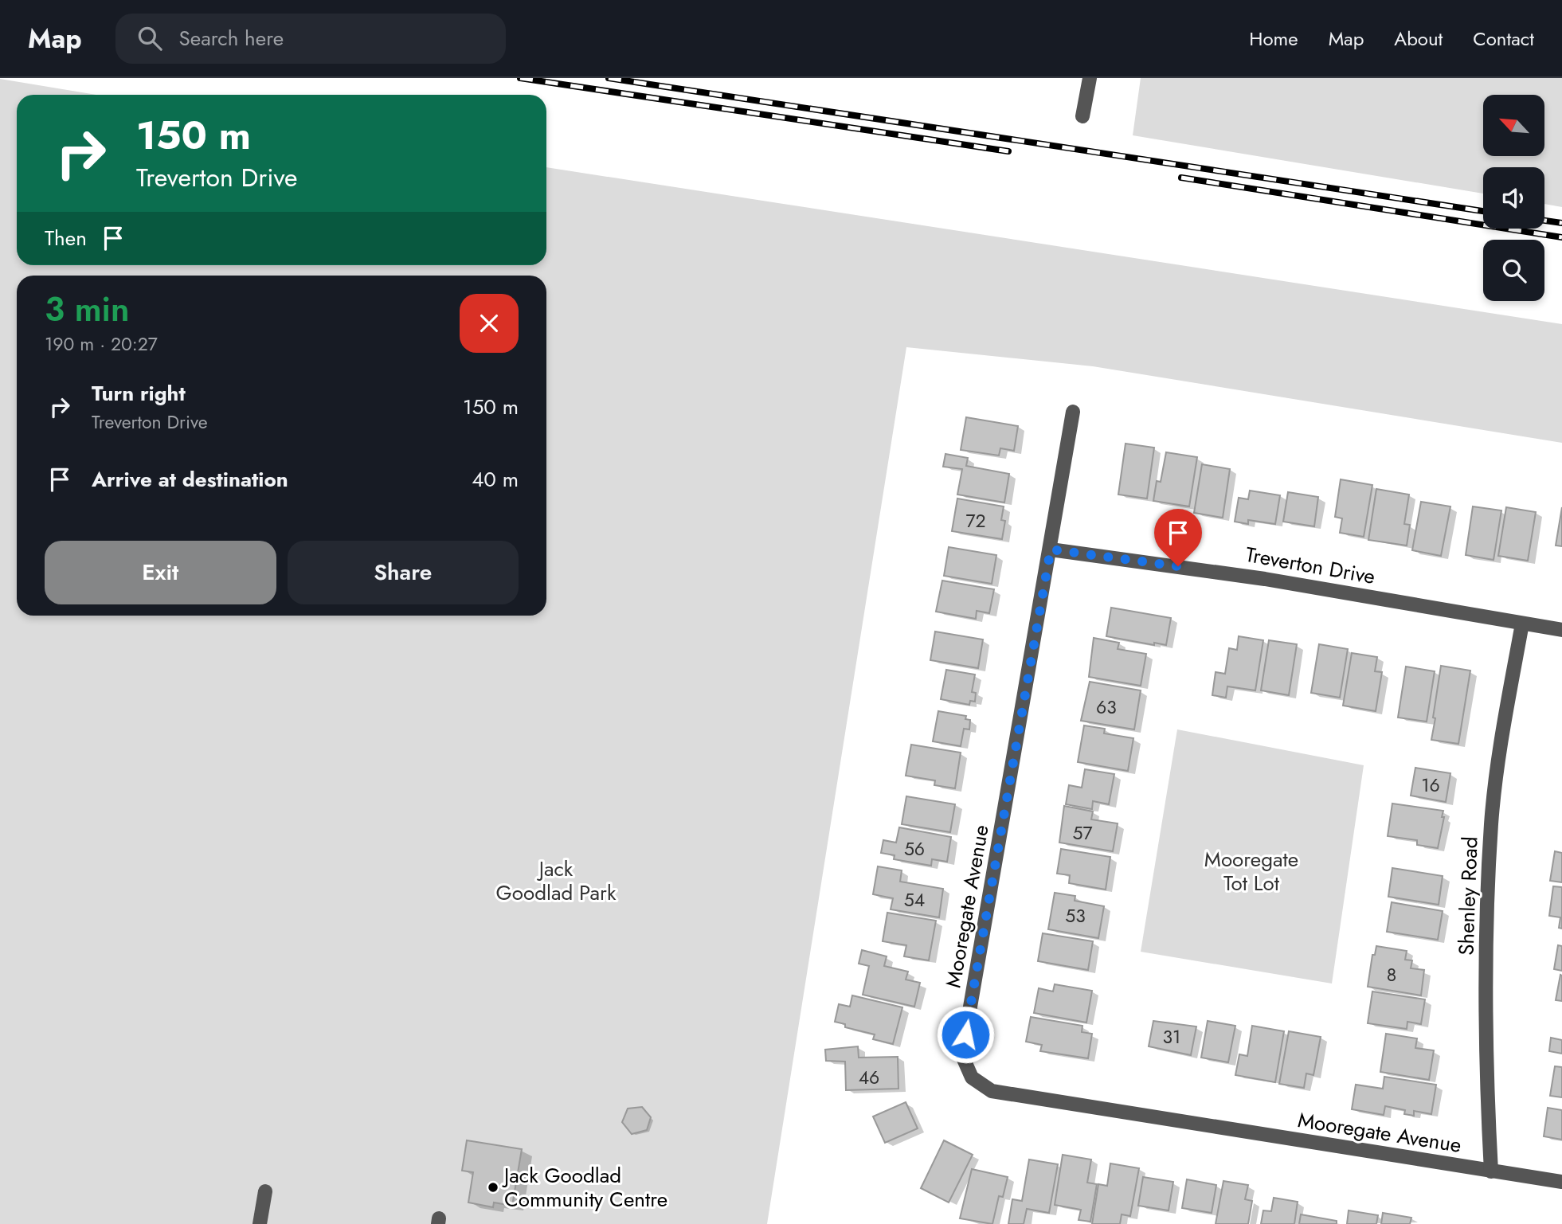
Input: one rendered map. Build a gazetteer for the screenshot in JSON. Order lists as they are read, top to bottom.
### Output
{
  "streets": {
    "street": ["Treverton Drive", "Shenley Road", "Mooregate Avenue"]
  },
  "crossings": [
    ["Treverton Drive", "Shenley Road"],
    ["Treverton Drive", "Mooregate Avenue"],
    ["Shenley Road", "Mooregate Avenue"]
  ],
  "parks": ["Mooregate Tot Lot", "Jack Goodlad Park"],
  "places": ["Jack Goodlad Community Centre"],
  "house_numbers": [
    "72",
    "63",
    "16",
    "57",
    "56",
    "54",
    "53",
    "8",
    "31",
    "46"
  ],
  "north": "top left",
  "page": {
    "header": "Map",
    "search": "Search here",
    "nav": [
      "Home",
      "Map",
      "About",
      "Contact"
    ],
    "turn": ["150 m", "Treverton Drive"],
    "then": "Then",
    "heading": ["3 min", "190 m · 20:27"],
    "list": [
      {
        "name": "Turn right",
        "note": "Treverton Drive",
        "value": "150 m"
      },
      {
        "name": "Arrive at destination",
        "value": "40 m"
      }
    ],
    "buttons": ["Exit", "Share"]
  }
}
